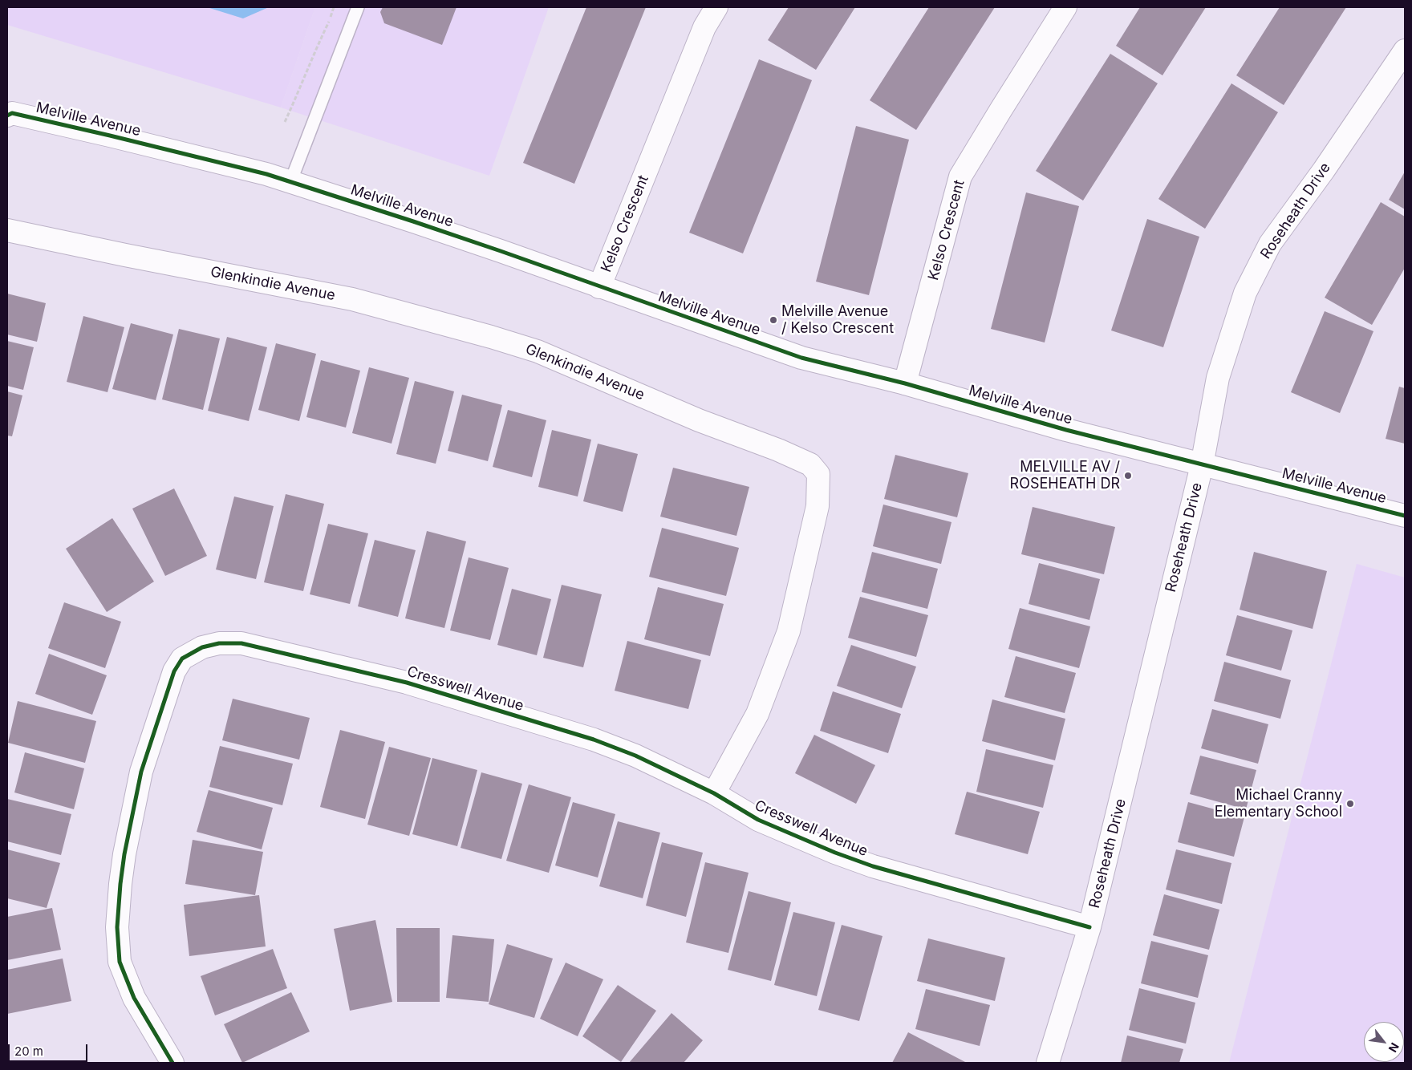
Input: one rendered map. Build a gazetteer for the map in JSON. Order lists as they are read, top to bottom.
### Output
{
  "streets": {
    "street": [
      "Melville Avenue",
      "Roseheath Drive",
      "Kelso Crescent",
      "Glenkindie Avenue",
      "Cresswell Avenue"
    ]
  },
  "crossings": [
    ["Melville Avenue", "Roseheath Drive"],
    ["Melville Avenue", "Kelso Crescent"],
    ["Roseheath Drive", "Cresswell Avenue"],
    ["Glenkindie Avenue", "Cresswell Avenue"]
  ],
  "places": ["Melville Avenue / Kelso Crescent", "MELVILLE AV / ROSEHEATH DR", "Michael Cranny Elementary School"],
  "scale_bar": "20 m",
  "north": "bottom right"
}
